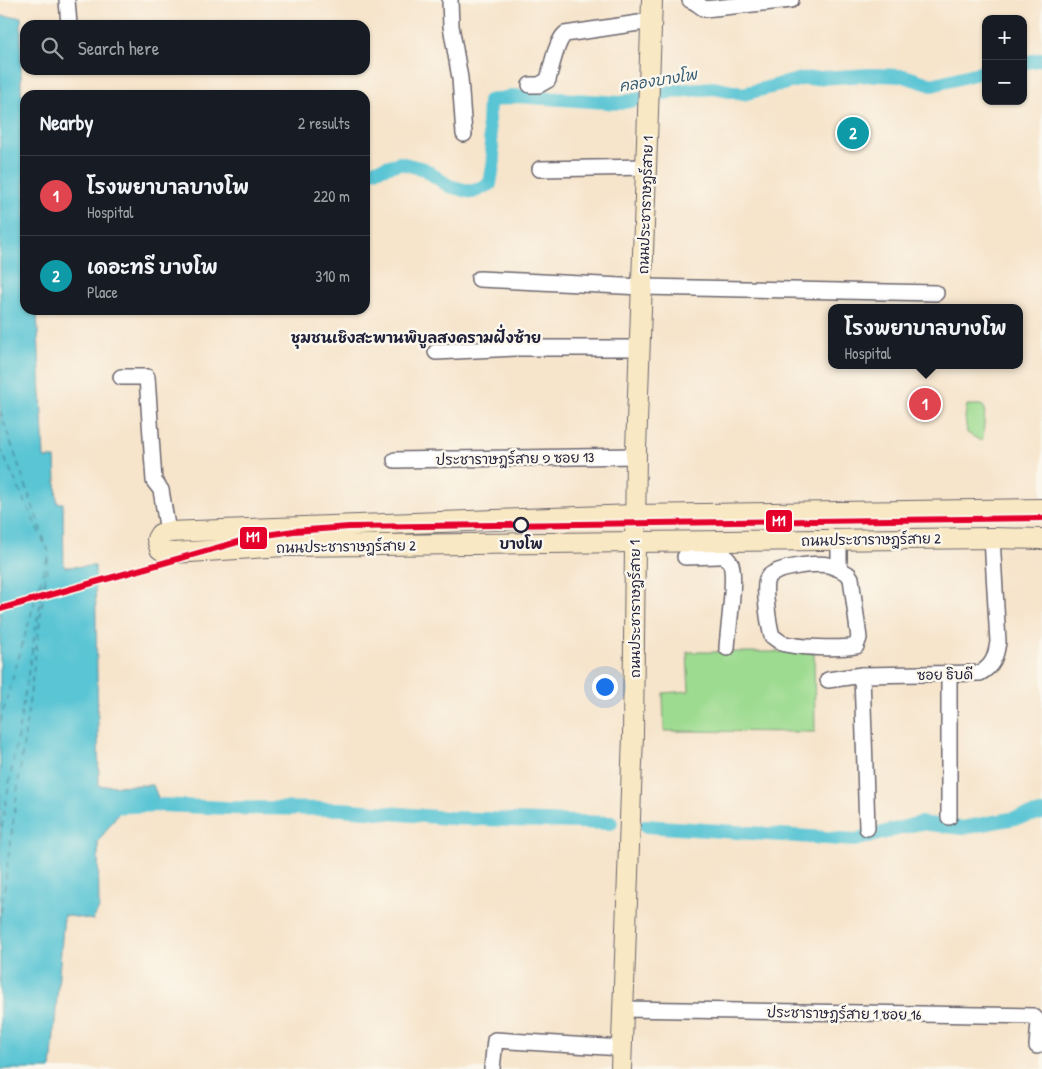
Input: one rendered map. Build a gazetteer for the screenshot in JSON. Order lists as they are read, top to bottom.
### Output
{
  "streets": {
    "main road": ["ถนนประชาราษฎร์สาย 1", "ถนนประชาราษฎร์สาย 2"],
    "street": ["ประชาราษฎร์สาย ๑ ซอย 13", "ซอย ธิบดี", "ประชาราษฎร์สาย 1 ซอย 16"]
  },
  "crossings": [
    ["ถนนประชาราษฎร์สาย 1", "ประชาราษฎร์สาย ๑ ซอย 13"],
    ["ถนนประชาราษฎร์สาย 1", "ถนนประชาราษฎร์สาย 2"],
    ["ถนนประชาราษฎร์สาย 1", "ประชาราษฎร์สาย 1 ซอย 16"],
    ["ถนนประชาราษฎร์สาย 2", "ซอย ธิบดี"]
  ],
  "districts": ["ชุมชนเชิงสะพานพิบูลสงครามฝั่งซ้าย"],
  "water": ["คลองบางโพ"],
  "places": ["บางโพ"],
  "lines": ["transit line M1"],
  "page": {
    "map_buttons": ["+", "−"],
    "search": "Search here",
    "heading": ["Nearby", "2 results"],
    "pins": ["2", "1"],
    "list": [
      {
        "mark": "1",
        "name": "โรงพยาบาลบางโพ",
        "note": "Hospital",
        "value": "220 m"
      },
      {
        "mark": "2",
        "name": "เดอะทรี บางโพ",
        "note": "Place",
        "value": "310 m"
      }
    ],
    "popup": ["โรงพยาบาลบางโพ", "Hospital"]
  }
}
